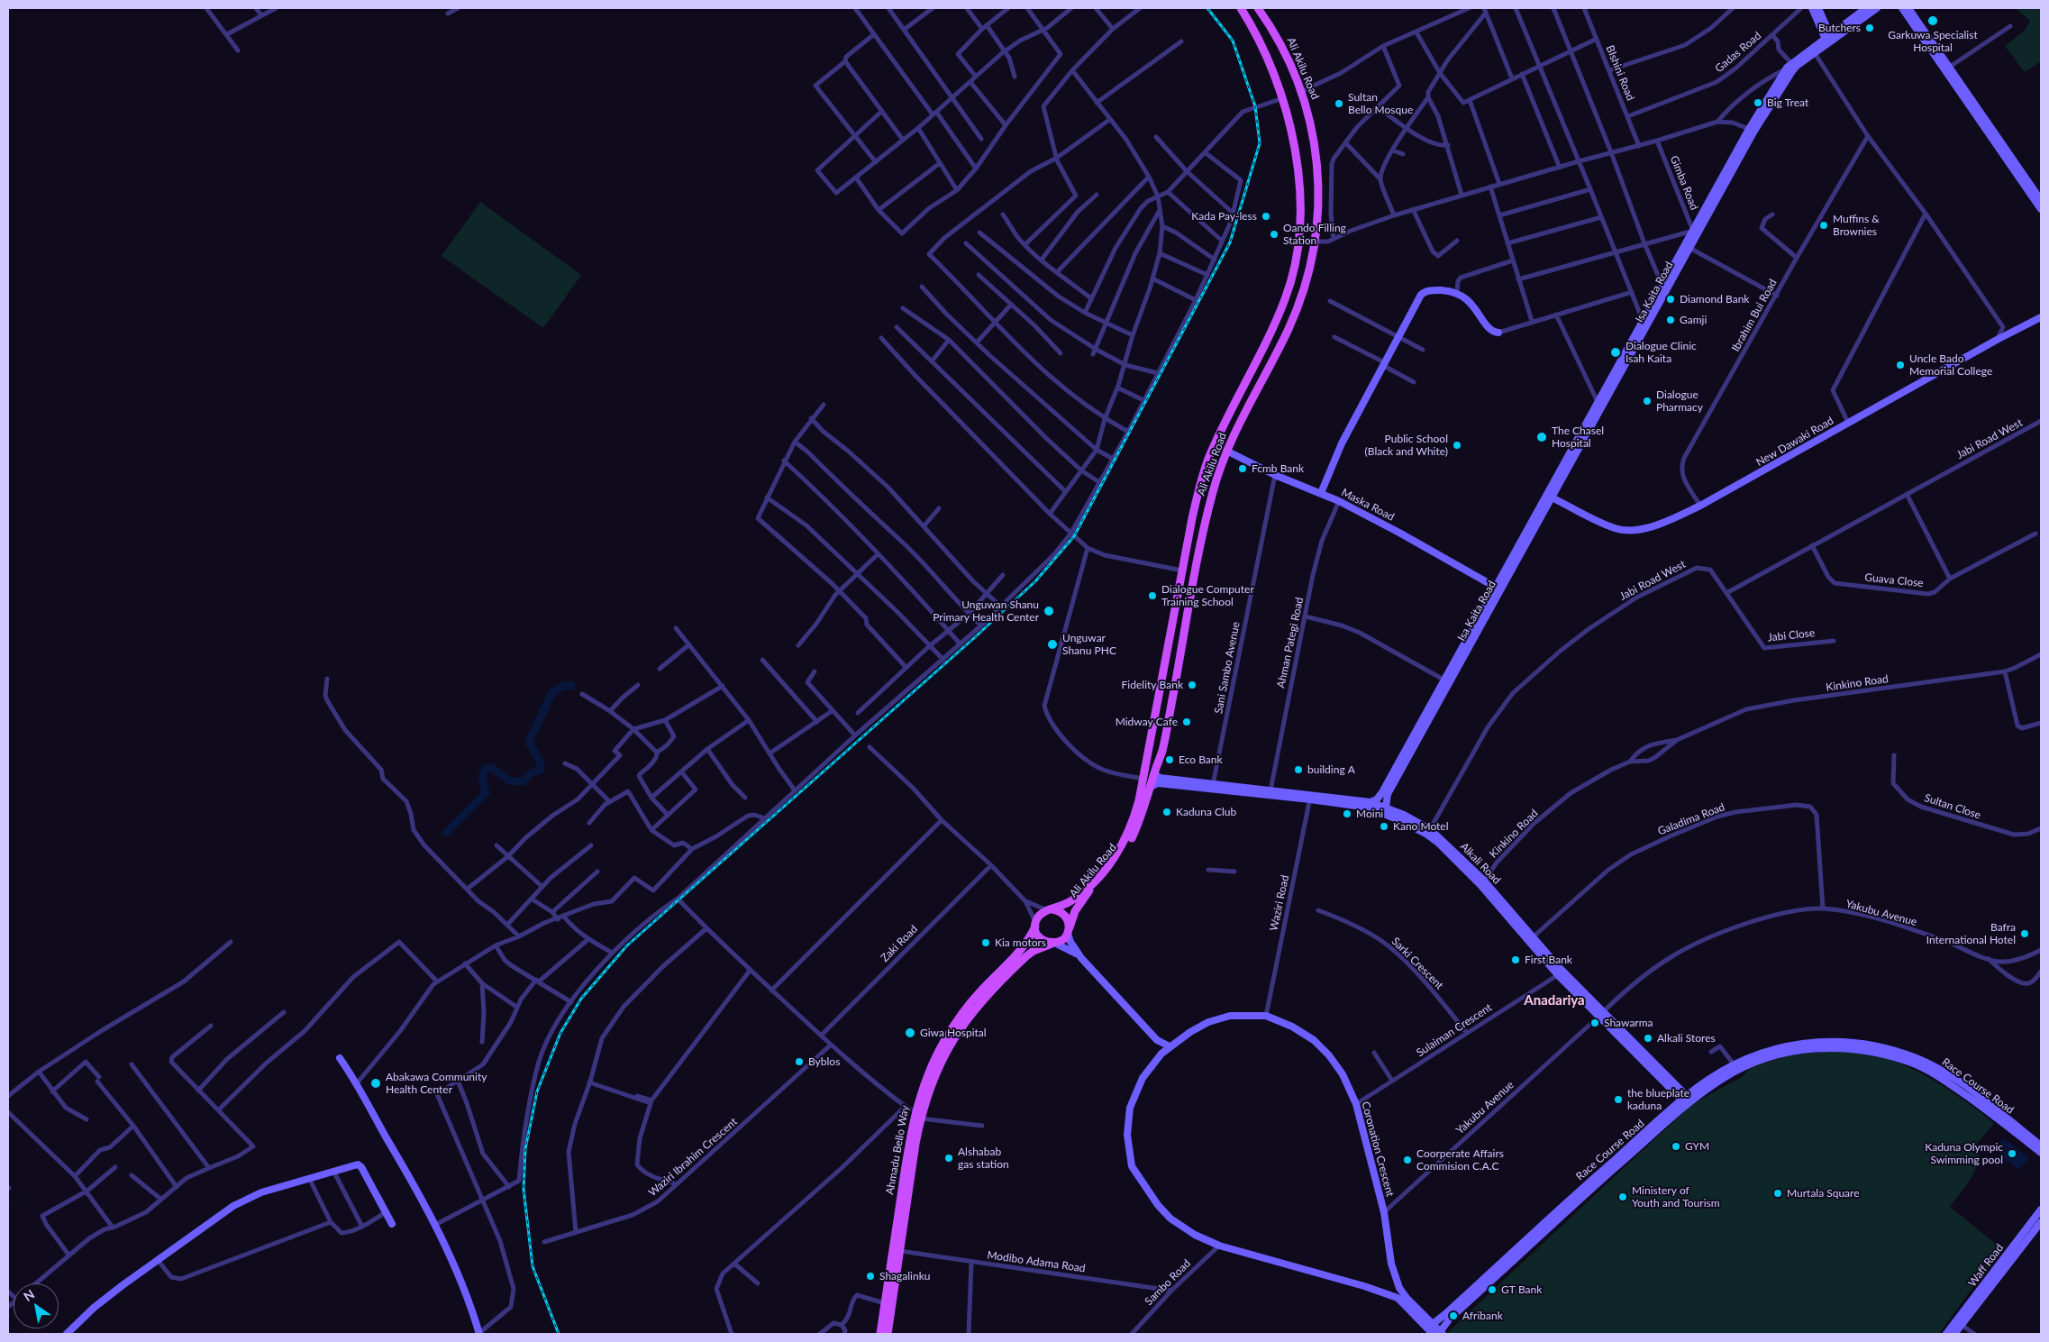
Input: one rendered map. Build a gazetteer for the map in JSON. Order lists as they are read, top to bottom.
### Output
{
  "streets": {
    "main road": [
      "Ali Akilu Road",
      "Isa Kaita Road",
      "New Dawaki Road",
      "Maska Road",
      "Alkali Road",
      "Race Course Road",
      "Coronation Crescent",
      "Ahmadu Bello Way",
      "Waff Road"
    ],
    "street": [
      "Gadas Road",
      "BIshini Road",
      "Gimba Road",
      "Ibrahim Bui Road",
      "Jabi Road West",
      "Guava Close",
      "Jabi Close",
      "Ahman Pategi Road",
      "Sani Sambo Avenue",
      "Kinkino Road",
      "Sultan Close",
      "Galadima Road",
      "Waziri Road",
      "Yakubu Avenue",
      "Zaki Road",
      "Sarki Crescent",
      "Sulaiman Crescent",
      "Waziri Ibrahim Crescent",
      "Modibo Adama Road",
      "Sambo Road"
    ]
  },
  "crossings": [
    ["Gadas Road", "BIshini Road"],
    ["Ali Akilu Road", "Maska Road"],
    ["Ali Akilu Road", "Alkali Road"],
    ["Ali Akilu Road", "Ahmadu Bello Way"],
    ["Gimba Road", "Isa Kaita Road"],
    ["Isa Kaita Road", "New Dawaki Road"],
    ["Isa Kaita Road", "Maska Road"],
    ["Isa Kaita Road", "Alkali Road"],
    ["Ibrahim Bui Road", "New Dawaki Road"],
    ["Jabi Road West", "Guava Close"],
    ["Jabi Road West", "Jabi Close"],
    ["Jabi Road West", "Alkali Road"],
    ["Maska Road", "Ahman Pategi Road"],
    ["Maska Road", "Sani Sambo Avenue"],
    ["Ahman Pategi Road", "Alkali Road"],
    ["Sani Sambo Avenue", "Alkali Road"],
    ["Kinkino Road", "Alkali Road"],
    ["Galadima Road", "Alkali Road"],
    ["Galadima Road", "Yakubu Avenue"],
    ["Alkali Road", "Waziri Road"],
    ["Alkali Road", "Yakubu Avenue"],
    ["Alkali Road", "Sulaiman Crescent"],
    ["Alkali Road", "Race Course Road"],
    ["Waziri Road", "Coronation Crescent"],
    ["Yakubu Avenue", "Coronation Crescent"],
    ["Sarki Crescent", "Sulaiman Crescent"],
    ["Sulaiman Crescent", "Coronation Crescent"],
    ["Race Course Road", "Coronation Crescent"],
    ["Coronation Crescent", "Sambo Road"],
    ["Ahmadu Bello Way", "Modibo Adama Road"],
    ["Modibo Adama Road", "Sambo Road"]
  ],
  "districts": ["Anadariya"],
  "places": [
    "Garkuwa Specialist Hospital",
    "Butchers",
    "Big Treat",
    "Sultan Bello Mosque",
    "Kada Pay-less",
    "Muffins & Brownies",
    "Oando Filling Station",
    "Diamond Bank",
    "Gamji",
    "Dialogue Clinic Isah Kaita",
    "Uncle Bado Memorial College",
    "Dialogue Pharmacy",
    "The Chasel Hospital",
    "Public School (Black and White)",
    "Fcmb Bank",
    "Dialogue Computer Training School",
    "Unguwan Shanu Primary Health Center",
    "Unguwar Shanu PHC",
    "Fidelity Bank",
    "Midway Cafe",
    "Eco Bank",
    "building A",
    "Kaduna Club",
    "Moini",
    "Kano Motel",
    "Bafra International Hotel",
    "Kia motors",
    "First Bank",
    "Shawarma",
    "Giwa Hospital",
    "Alkali Stores",
    "Byblos",
    "Abakawa Community Health Center",
    "the blueplate kaduna",
    "GYM",
    "Kaduna Olympic Swimming pool",
    "Alshabab gas station",
    "Coorperate Affairs Commision C.A.C",
    "Murtala Square",
    "Ministery of Youth and Tourism",
    "Shagalinku",
    "GT Bank",
    "Afribank"
  ],
  "north": "top left"
}
